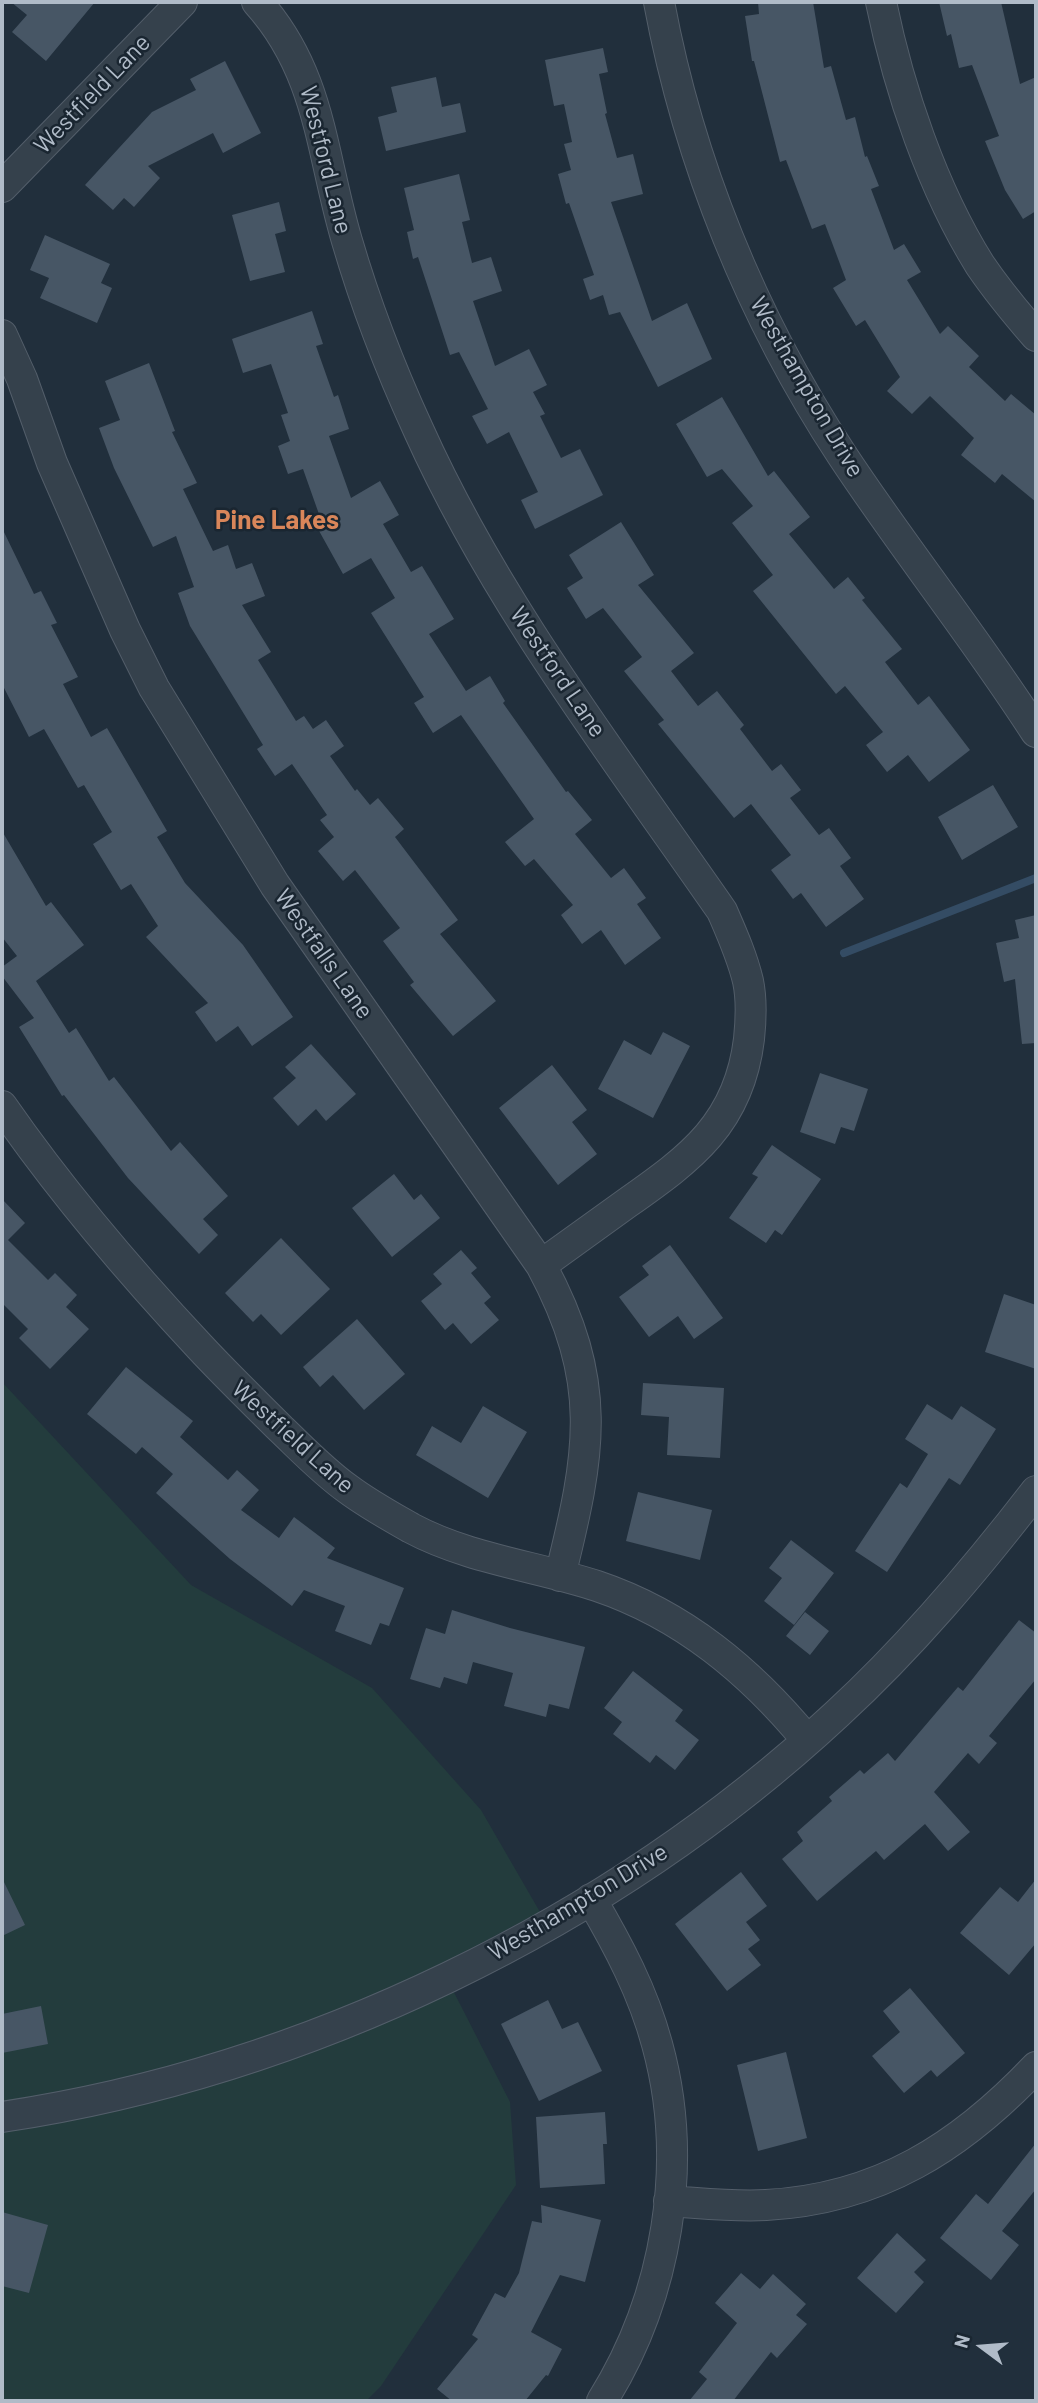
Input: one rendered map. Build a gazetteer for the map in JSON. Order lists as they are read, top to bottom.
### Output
{
  "streets": {
    "street": [
      "Westfield Lane",
      "Westford Lane",
      "Westhampton Drive",
      "Westfalls Lane"
    ]
  },
  "crossings": [
    ["Westfield Lane", "Westhampton Drive"],
    ["Westfield Lane", "Westfalls Lane"],
    ["Westford Lane", "Westfalls Lane"]
  ],
  "districts": ["Pine Lakes"],
  "north": "left"
}
